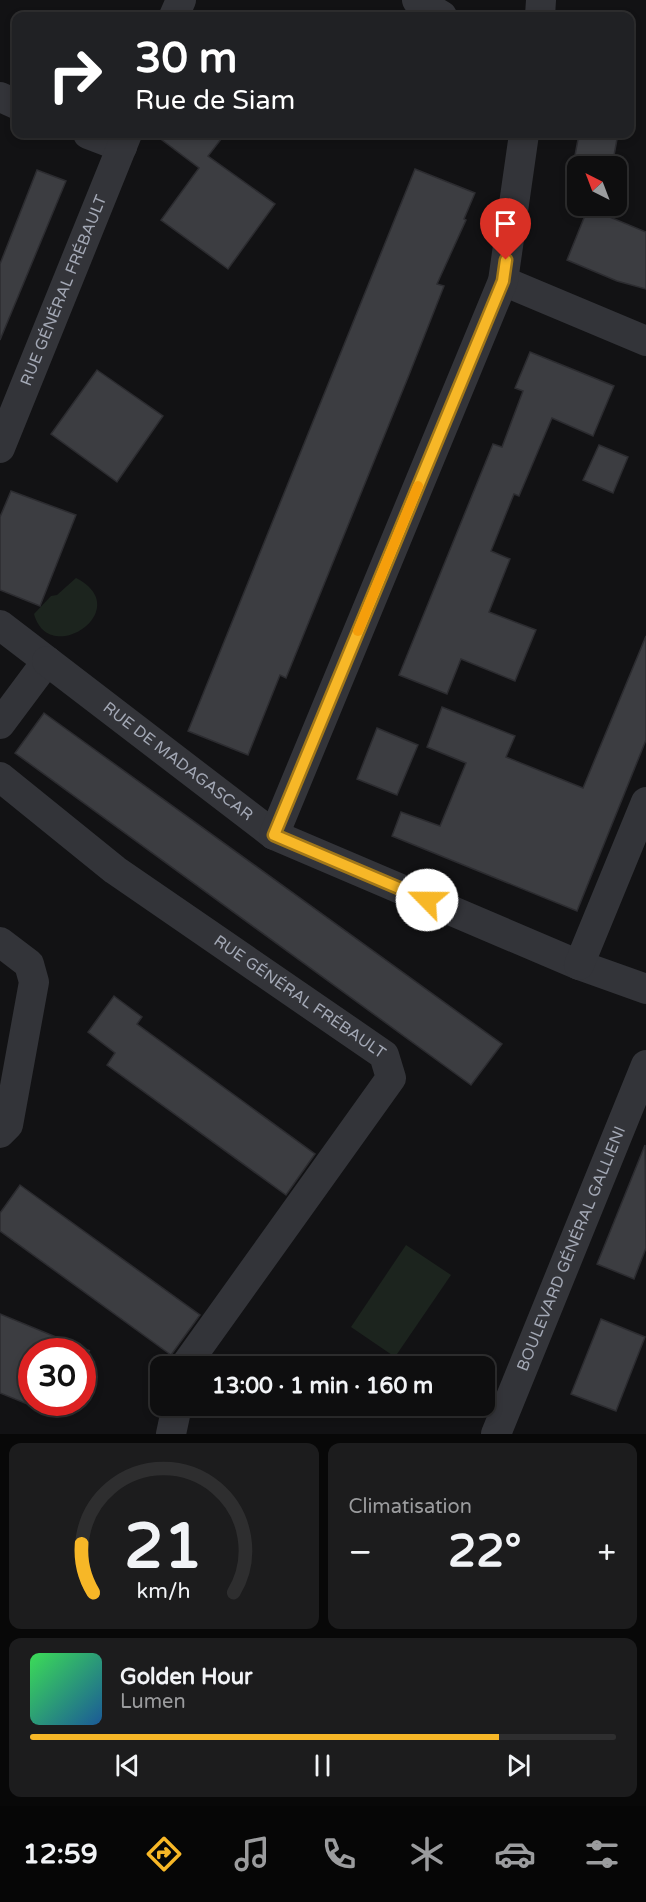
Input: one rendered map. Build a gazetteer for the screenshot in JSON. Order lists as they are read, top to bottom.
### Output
{
  "streets": {
    "street": ["RUE GÉNÉRAL FRÉBAULT", "RUE DE MADAGASCAR", "BOULEVARD GÉNÉRAL GALLIENI"]
  },
  "north": "top left",
  "page": {
    "turn": ["30 m", "Rue de Siam"],
    "limit": "30",
    "trip": "13:00 · 1 min · 160 m",
    "tile": "Climatisation",
    "heat": ["−", "22°", "+"],
    "song": ["Golden Hour", "Lumen"],
    "tabs": "12:59",
    "gauge": ["21", "km/h"]
  }
}
